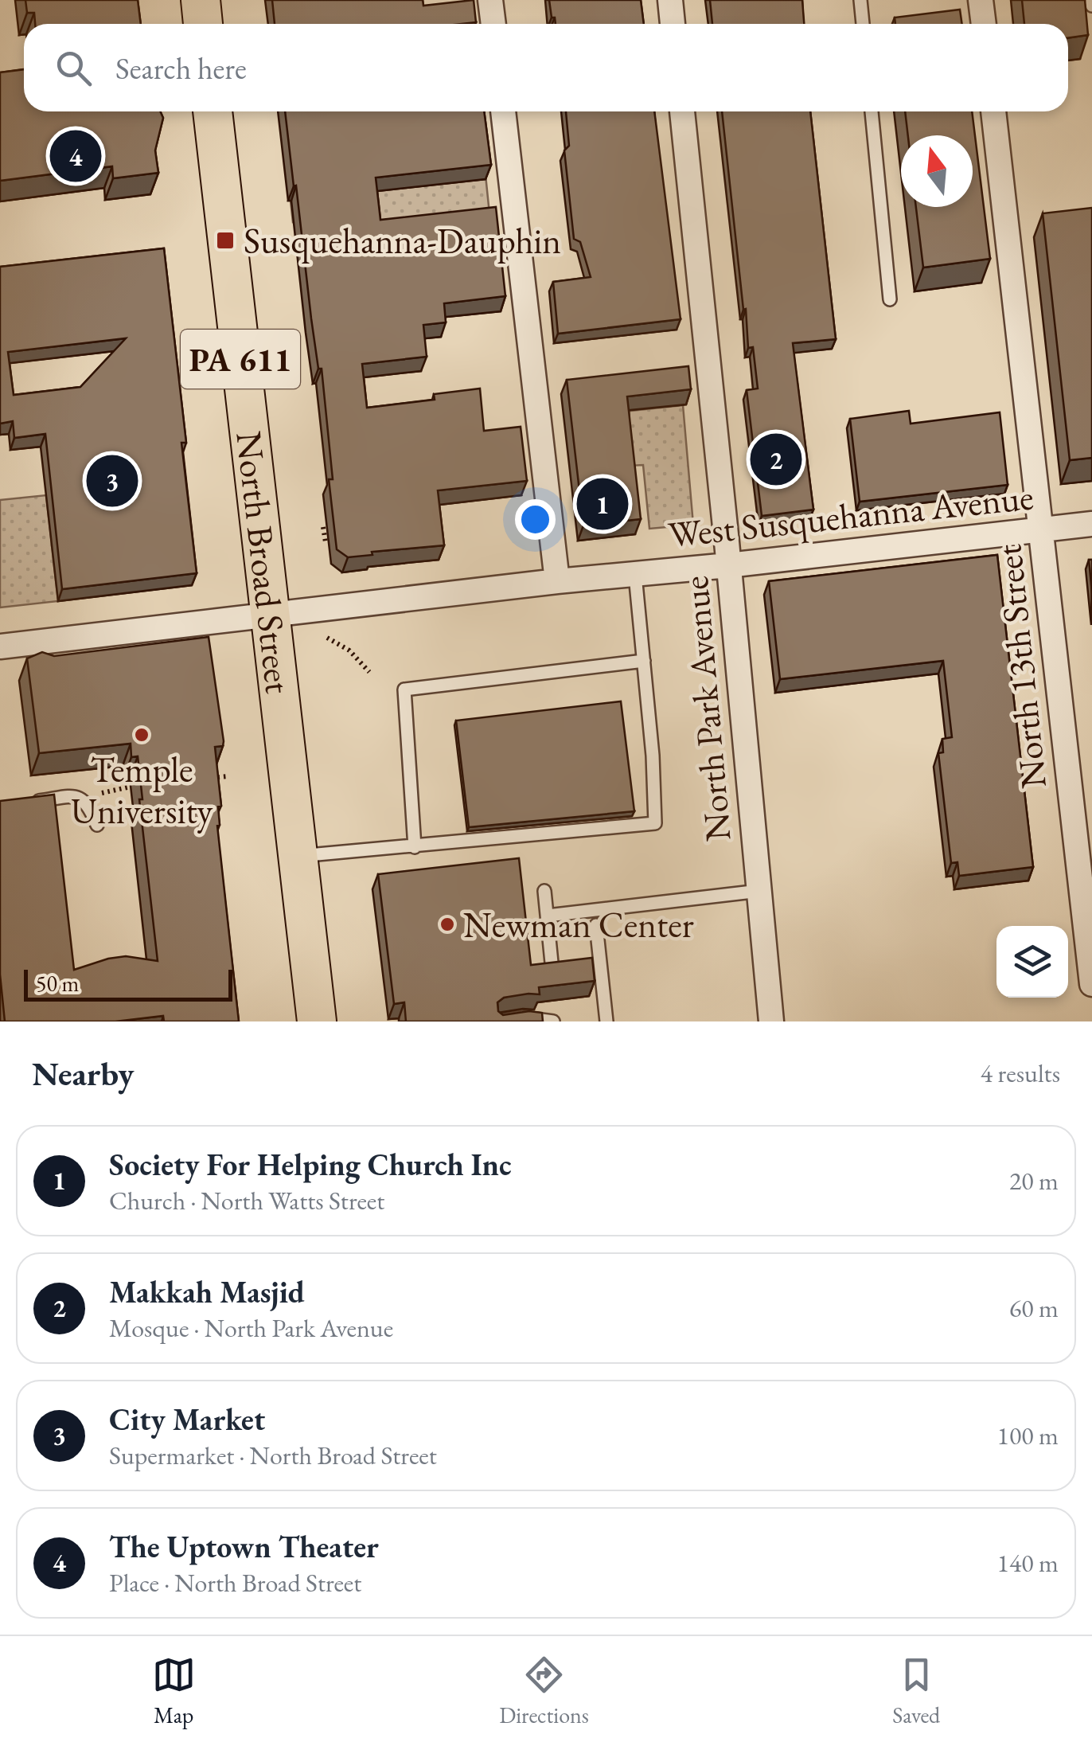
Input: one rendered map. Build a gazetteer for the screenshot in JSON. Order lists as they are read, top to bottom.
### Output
{
  "streets": {
    "main road": ["PA 611", "North Broad Street"],
    "street": ["West Susquehanna Avenue", "North 13th Street", "North Park Avenue"]
  },
  "crossings": [
    ["West Susquehanna Avenue", "North Broad Street"],
    ["West Susquehanna Avenue", "North 13th Street"],
    ["West Susquehanna Avenue", "North Park Avenue"]
  ],
  "places": {
    "transit": ["Susquehanna-Dauphin"],
    "other": ["Temple University", "Newman Center"]
  },
  "scale_bar": "50 m",
  "north": "top",
  "page": {
    "search": "Search here",
    "pins": [
      "4",
      "2",
      "3",
      "1"
    ],
    "scale": "50 m",
    "heading": ["Nearby", "4 results"],
    "list": [
      {
        "mark": "1",
        "name": "Society For Helping Church Inc",
        "note": "Church · North Watts Street",
        "value": "20 m"
      },
      {
        "mark": "2",
        "name": "Makkah Masjid",
        "note": "Mosque · North Park Avenue",
        "value": "60 m"
      },
      {
        "mark": "3",
        "name": "City Market",
        "note": "Supermarket · North Broad Street",
        "value": "100 m"
      },
      {
        "mark": "4",
        "name": "The Uptown Theater",
        "note": "Place · North Broad Street",
        "value": "140 m"
      }
    ],
    "nav": ["Map", "Directions", "Saved"]
  }
}
